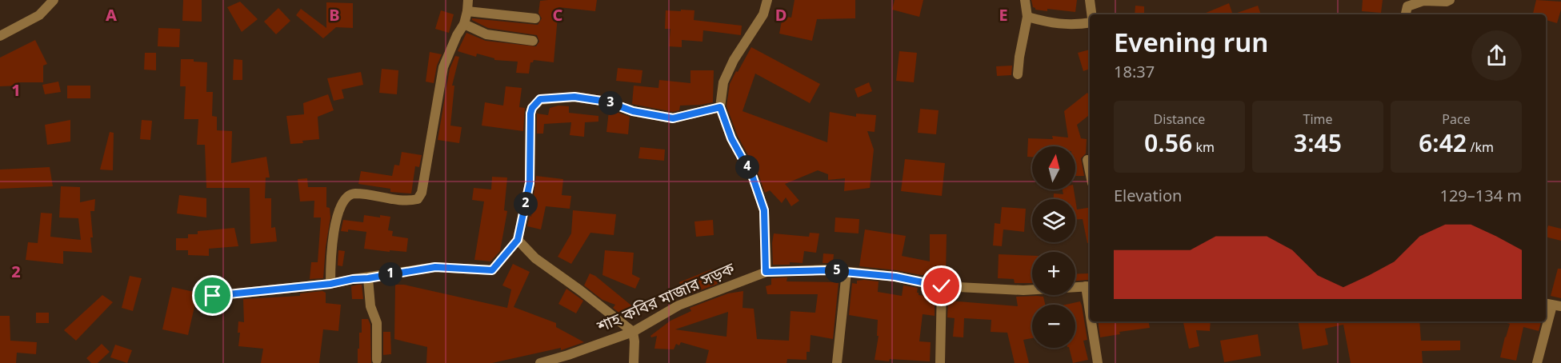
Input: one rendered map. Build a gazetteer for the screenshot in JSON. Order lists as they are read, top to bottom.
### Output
{
  "streets": {
    "street": ["শাহ কবির মাজার সড়ক"]
  },
  "north": "top",
  "page": {
    "heading": ["Evening run", "18:37"],
    "pins": [
      "3",
      "4",
      "2",
      "5",
      "1"
    ],
    "stats": [
      ["Distance", "0.56 km"],
      ["Time", "3:45"],
      ["Pace", "6:42 /km"]
    ],
    "map_buttons": ["+", "−"],
    "chart": ["Elevation", "129–134 m"]
  },
  "grid": {
    "columns": [
      "A",
      "B",
      "C",
      "D",
      "E"
    ],
    "rows": ["1", "2"]
  }
}
